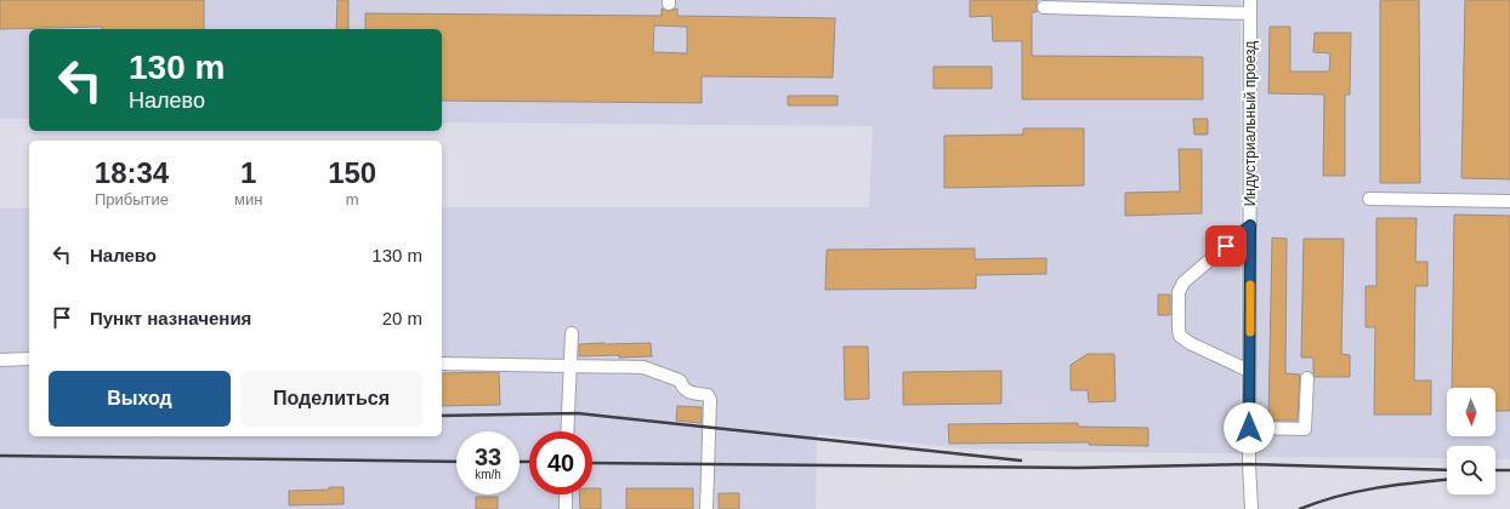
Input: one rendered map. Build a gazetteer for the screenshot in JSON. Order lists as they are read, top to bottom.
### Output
{
  "streets": {
    "street": ["Индустриальный проезд"]
  },
  "north": "bottom",
  "page": {
    "turn": ["130 m", "Налево"],
    "eta": [
      "18:34",
      "Прибытие",
      "1",
      "мин",
      "150",
      "m"
    ],
    "list": [
      {
        "name": "Налево",
        "value": "130 m"
      },
      {
        "name": "Пункт назначения",
        "value": "20 m"
      }
    ],
    "buttons": ["Выход", "Поделиться"],
    "speed": "33 km/h",
    "limit": "40"
  }
}
